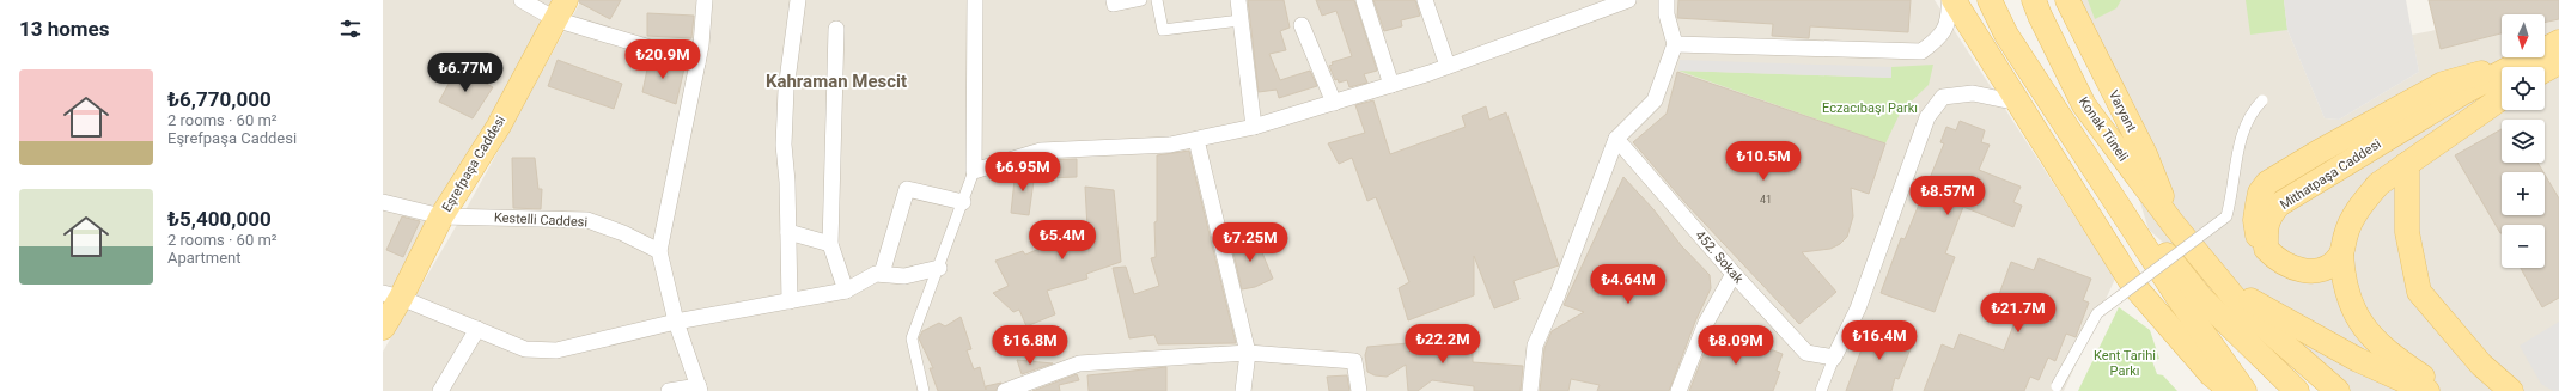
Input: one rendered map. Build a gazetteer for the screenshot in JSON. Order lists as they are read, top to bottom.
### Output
{
  "streets": {
    "main road": [
      "Varyant",
      "Konak Tüneli",
      "Eşrefpaşa Caddesi",
      "Mithatpaşa Caddesi"
    ],
    "street": ["Kestelli Caddesi", "452. Sokak"]
  },
  "crossings": [
    ["Varyant", "Konak Tüneli"],
    ["Eşrefpaşa Caddesi", "Kestelli Caddesi"]
  ],
  "districts": ["Kahraman Mescit"],
  "parks": ["Eczacıbaşı Parkı", "Kent Tarihi Parkı"],
  "house_numbers": ["41"],
  "north": "bottom",
  "page": {
    "heading": "13 homes",
    "map_buttons": ["+", "−"],
    "price": [
      "₺20.9M",
      "₺6.77M",
      "₺10.5M",
      "₺6.95M",
      "₺8.57M",
      "₺5.4M",
      "₺7.25M",
      "₺4.64M",
      "₺21.7M",
      "₺16.4M",
      "₺22.2M",
      "₺16.8M",
      "₺8.09M"
    ],
    "list": [
      {
        "name": "₺6,770,000",
        "note": "2 rooms · 60 m² · Eşrefpaşa Caddesi"
      },
      {
        "name": "₺5,400,000",
        "note": "2 rooms · 60 m² · Apartment"
      }
    ]
  }
}
